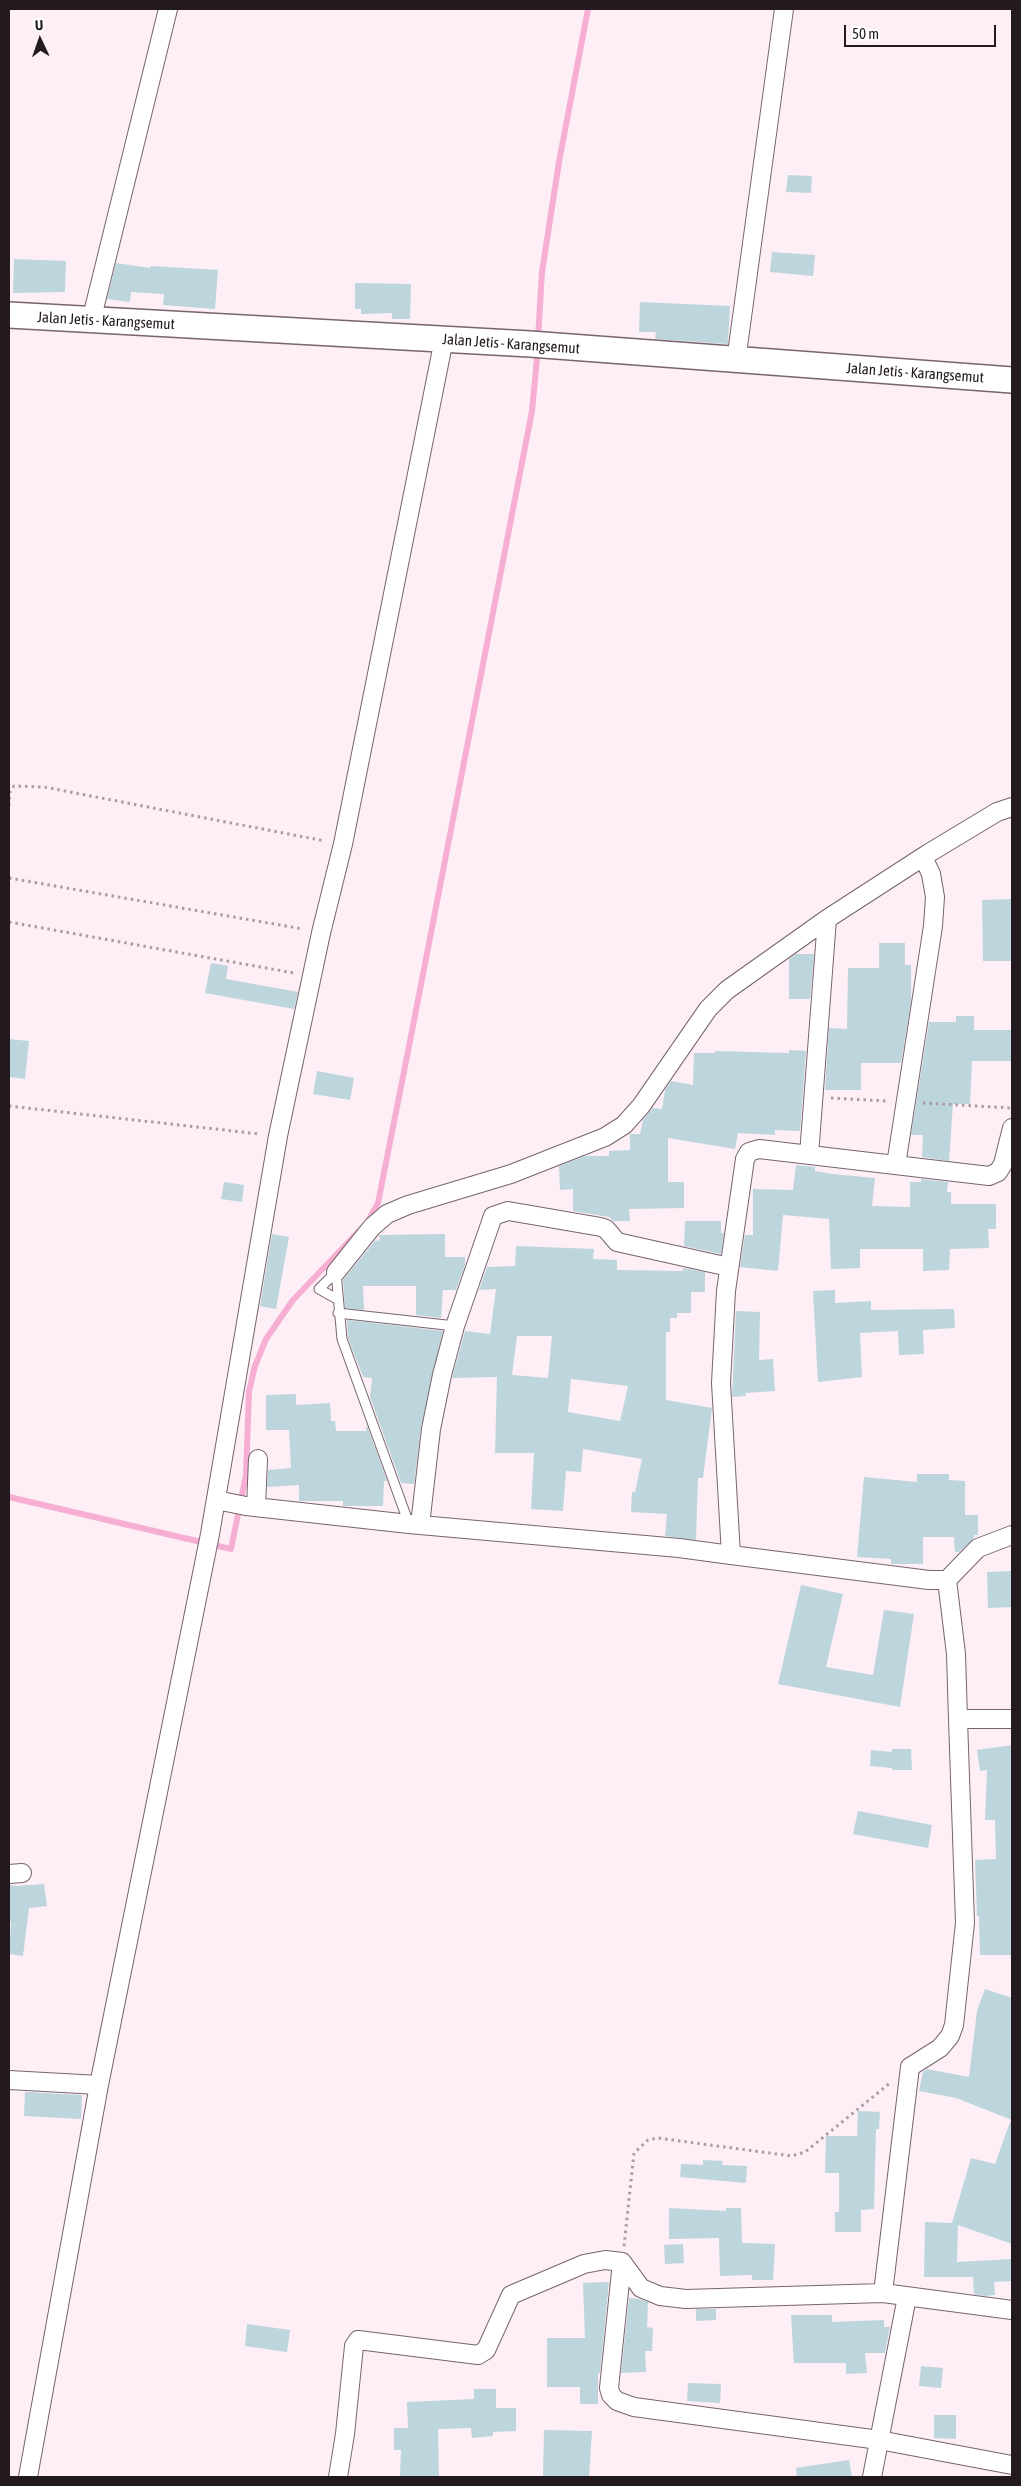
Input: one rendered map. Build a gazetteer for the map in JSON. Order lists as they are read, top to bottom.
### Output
{
  "streets": {
    "main road": ["Jalan Jetis - Karangsemut"]
  },
  "scale_bar": "50 m",
  "north": "top"
}
